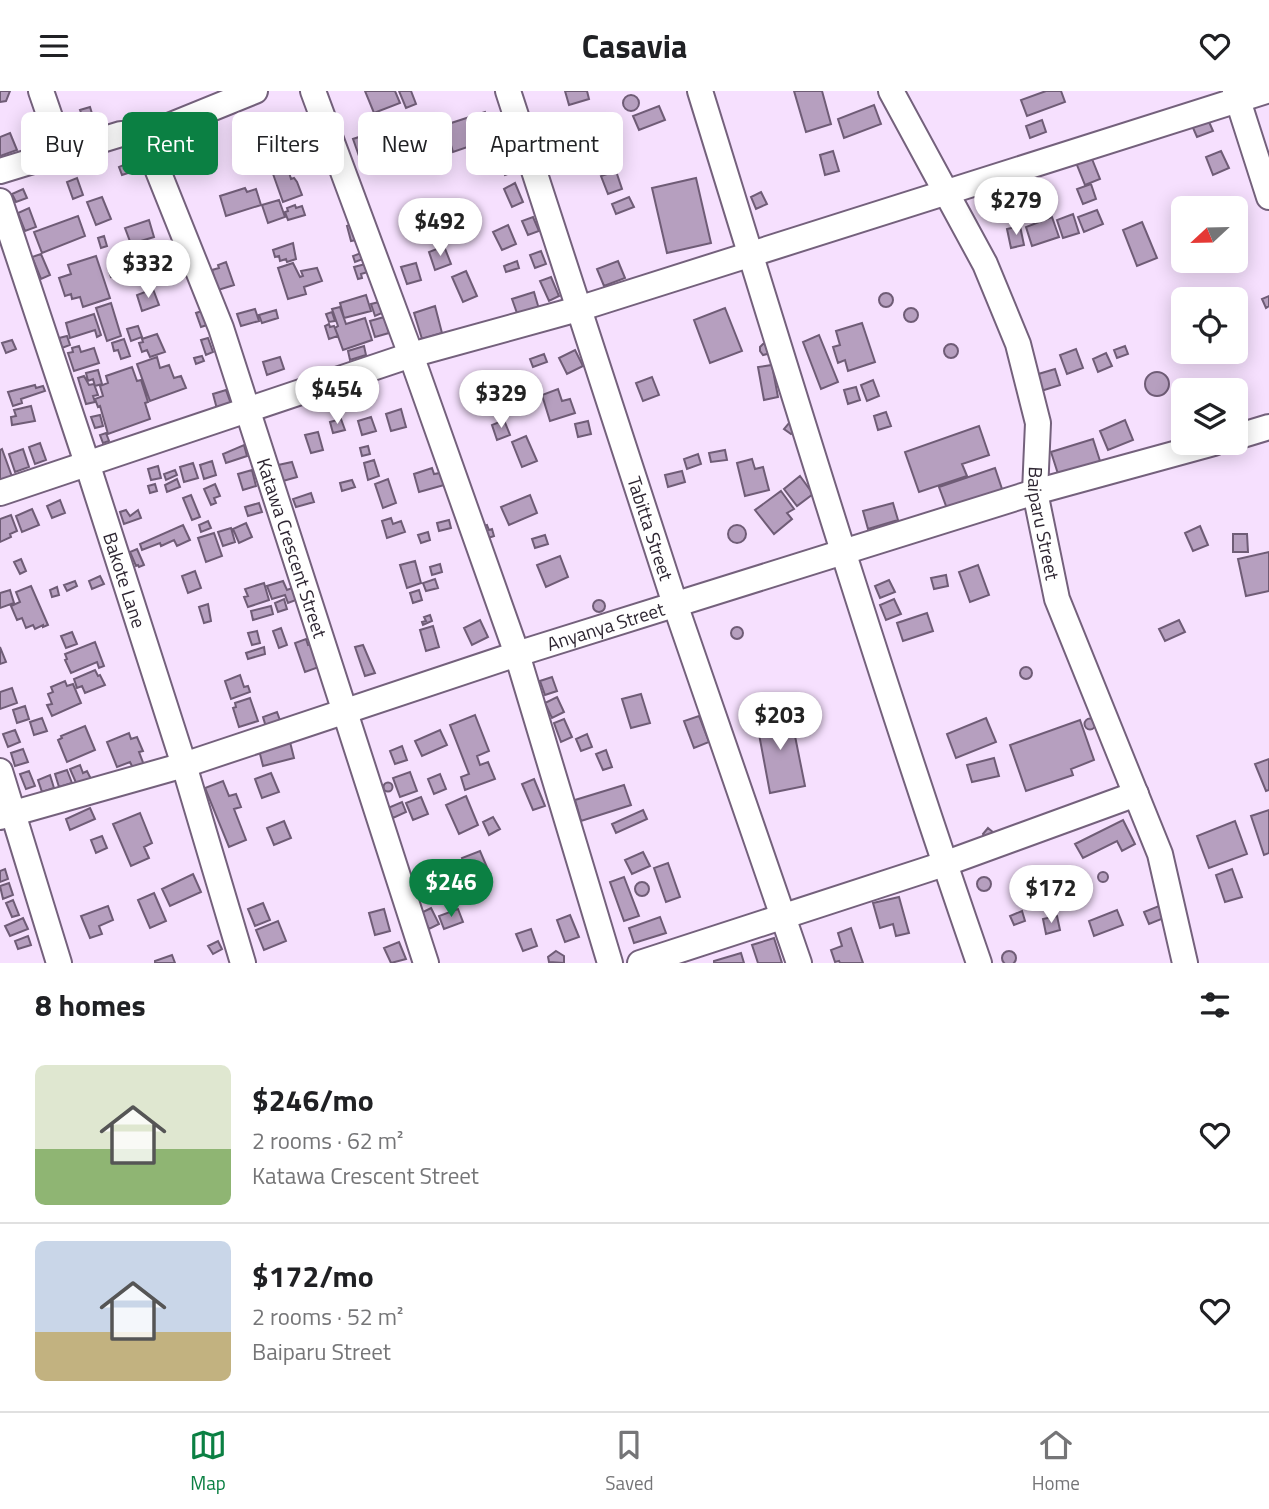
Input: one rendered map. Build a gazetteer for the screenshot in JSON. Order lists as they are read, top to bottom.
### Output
{
  "streets": {
    "street": [
      "Baiparu Street",
      "Tabitta Street",
      "Katawa Crescent Street",
      "Bakote Lane",
      "Anyanya Street"
    ]
  },
  "crossings": [
    ["Baiparu Street", "Anyanya Street"],
    ["Tabitta Street", "Anyanya Street"],
    ["Katawa Crescent Street", "Anyanya Street"],
    ["Bakote Lane", "Anyanya Street"]
  ],
  "north": "left",
  "page": {
    "header": "Casavia",
    "chip": [
      "Buy",
      "Rent",
      "Filters",
      "New",
      "Apartment"
    ],
    "price": [
      "$279",
      "$492",
      "$332",
      "$454",
      "$329",
      "$203",
      "$246",
      "$172"
    ],
    "heading": "8 homes",
    "list": [
      {
        "name": "$246/mo",
        "note": "2 rooms · 62 m² · Katawa Crescent Street"
      },
      {
        "name": "$172/mo",
        "note": "2 rooms · 52 m² · Baiparu Street"
      }
    ],
    "tabs": ["Map", "Saved", "Home"]
  }
}
